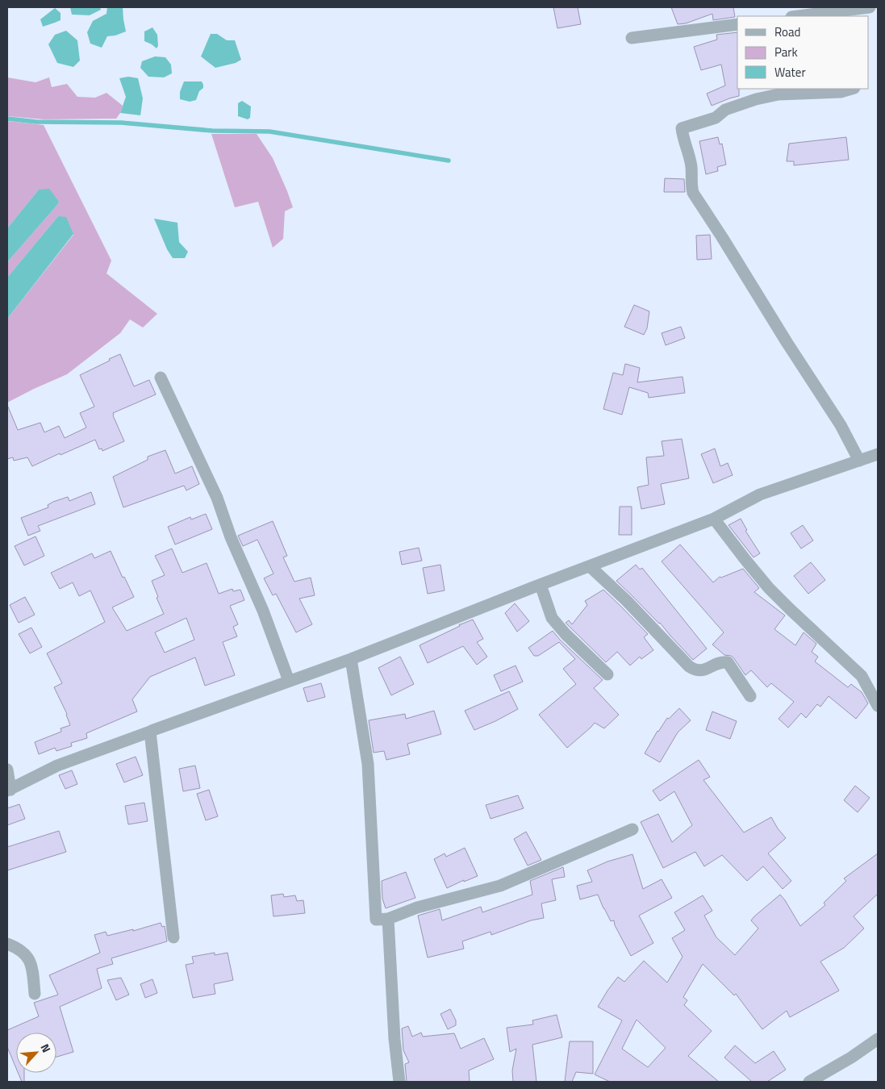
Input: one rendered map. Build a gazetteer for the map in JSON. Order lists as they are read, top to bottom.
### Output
{
  "legend": ["Road", "Park", "Water"],
  "north": "top right"
}
